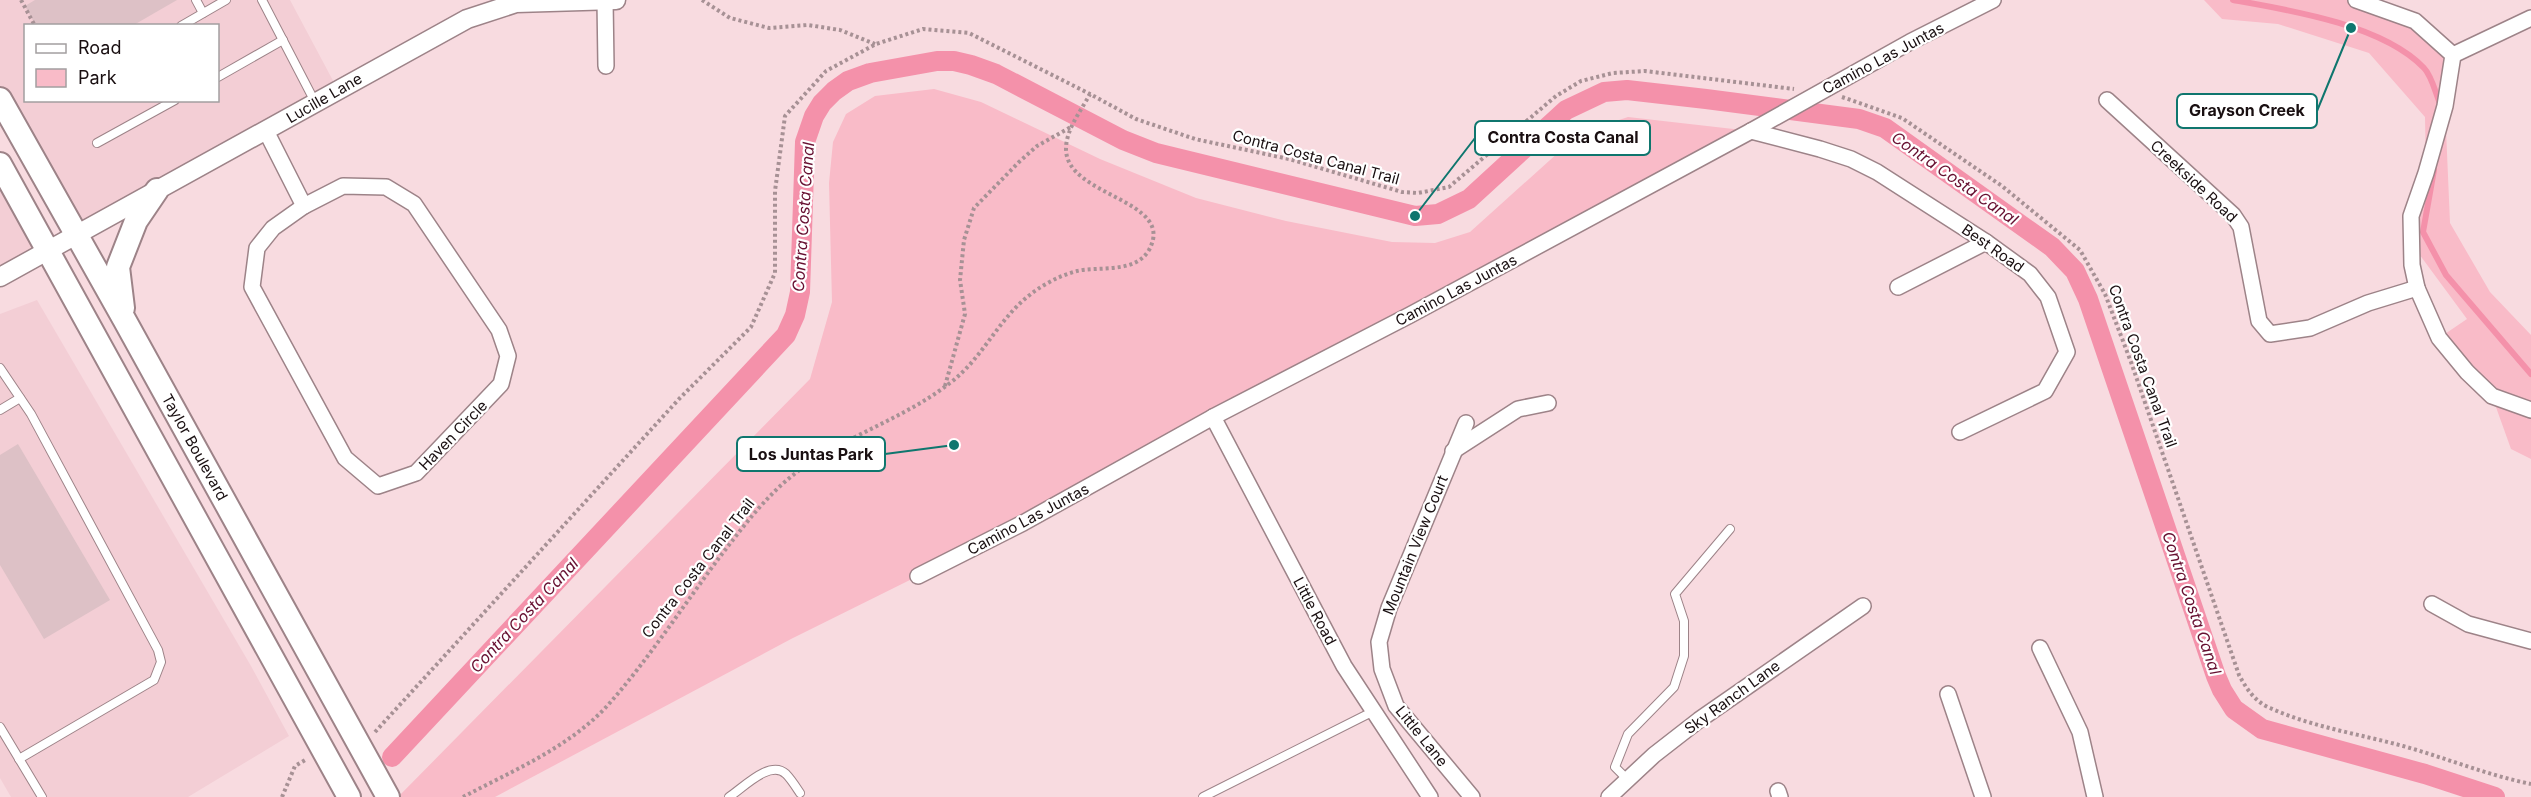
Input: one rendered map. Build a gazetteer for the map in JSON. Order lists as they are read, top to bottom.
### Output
{
  "streets": {
    "main road": ["Taylor Boulevard"],
    "street": [
      "Camino Las Juntas",
      "Lucille Lane",
      "Creekside Road",
      "Best Road",
      "Haven Circle",
      "Mountain View Court",
      "Little Road",
      "Sky Ranch Lane",
      "Little Lane"
    ],
    "path": ["Contra Costa Canal Trail"]
  },
  "crossings": [
    ["Camino Las Juntas", "Contra Costa Canal Trail"],
    ["Camino Las Juntas", "Best Road"],
    ["Camino Las Juntas", "Little Road"],
    ["Lucille Lane", "Taylor Boulevard"],
    ["Mountain View Court", "Little Lane"]
  ],
  "water": ["Contra Costa Canal"],
  "places": ["Grayson Creek", "Contra Costa Canal", "Los Juntas Park"],
  "legend": ["Road", "Park"]
}
